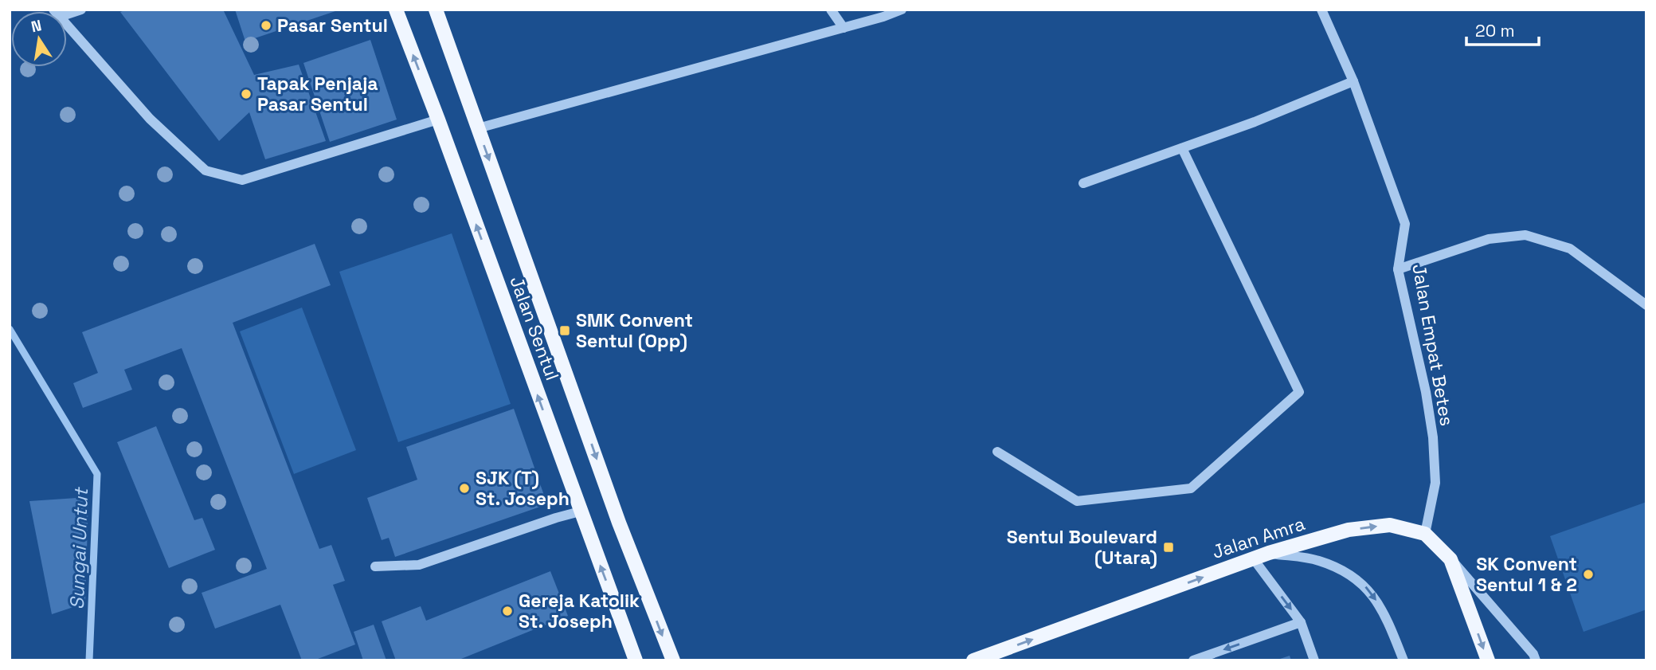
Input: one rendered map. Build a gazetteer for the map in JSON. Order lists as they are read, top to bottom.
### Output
{
  "streets": {
    "main road": ["Jalan Sentul", "Jalan Amra"],
    "street": ["Jalan Empat Betes"]
  },
  "crossings": [
    ["Jalan Empat Betes", "Jalan Amra"]
  ],
  "one_way": ["Jalan Amra"],
  "water": ["Sungai Untut"],
  "places": {
    "other": [
      "Pasar Sentul",
      "Tapak Penjaja Pasar Sentul",
      "SJK (T) St. Joseph",
      "SK Convent Sentul 1 & 2",
      "Gereja Katolik St. Joseph"
    ],
    "transit": ["SMK Convent Sentul (Opp)", "Sentul Boulevard (Utara)"]
  },
  "scale_bar": "20 m",
  "north": "top"
}
